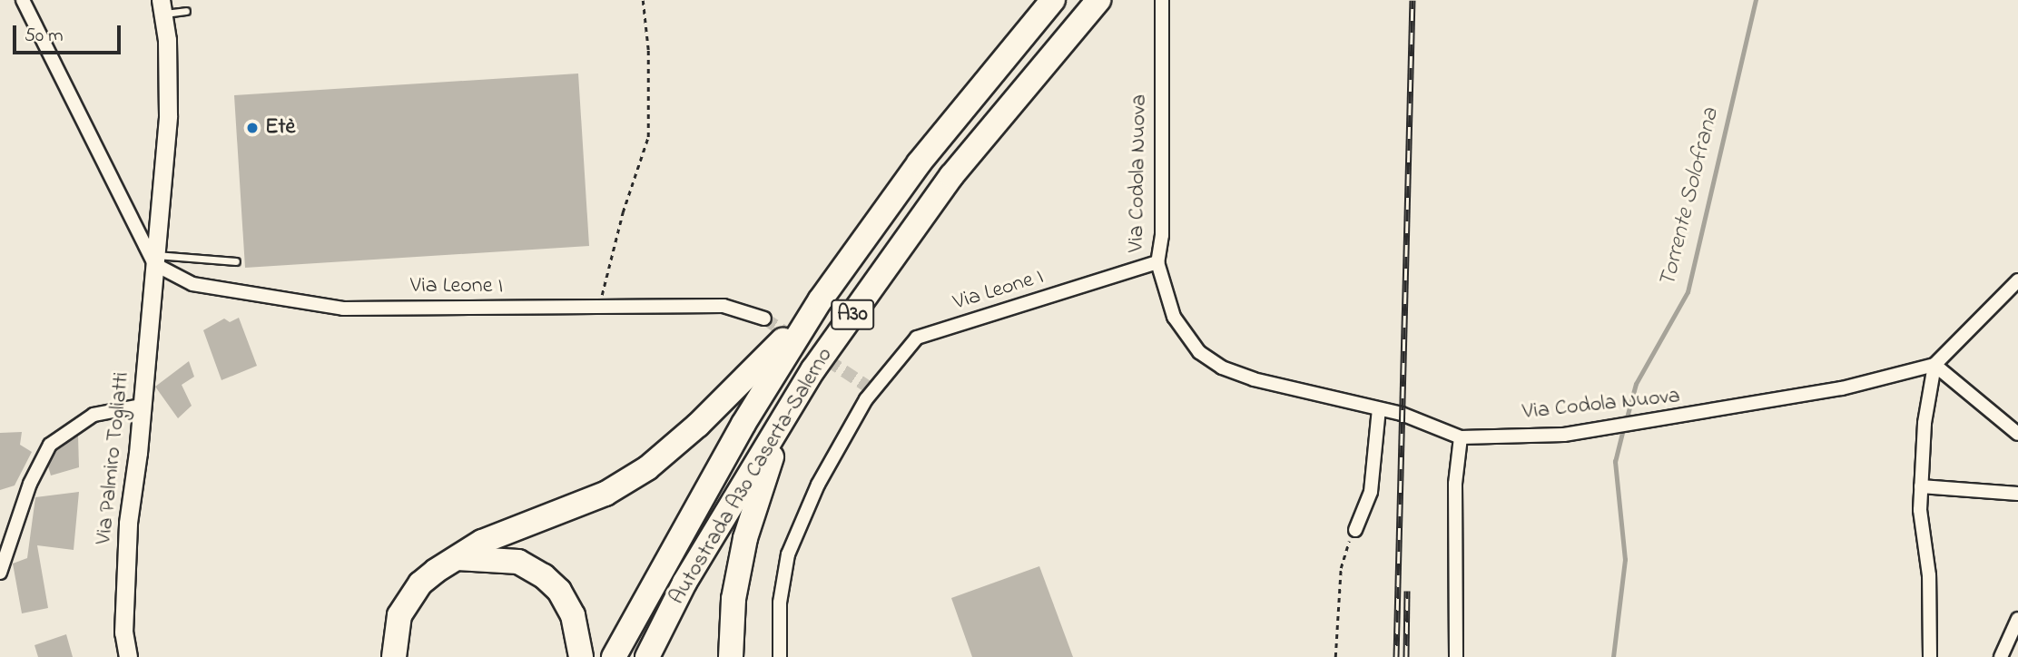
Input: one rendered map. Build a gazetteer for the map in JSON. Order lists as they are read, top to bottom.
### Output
{
  "streets": {
    "highway": ["A30", "Autostrada A30 Caserta-Salerno"],
    "main road": ["Via Palmiro Togliatti"],
    "street": ["Via Codola Nuova", "Via Leone I"]
  },
  "crossings": [
    ["Via Codola Nuova", "Via Leone I"],
    ["Via Leone I", "Via Palmiro Togliatti"]
  ],
  "water": ["Torrente Solofrana"],
  "places": ["Etè"],
  "scale_bar": "50 m"
}
